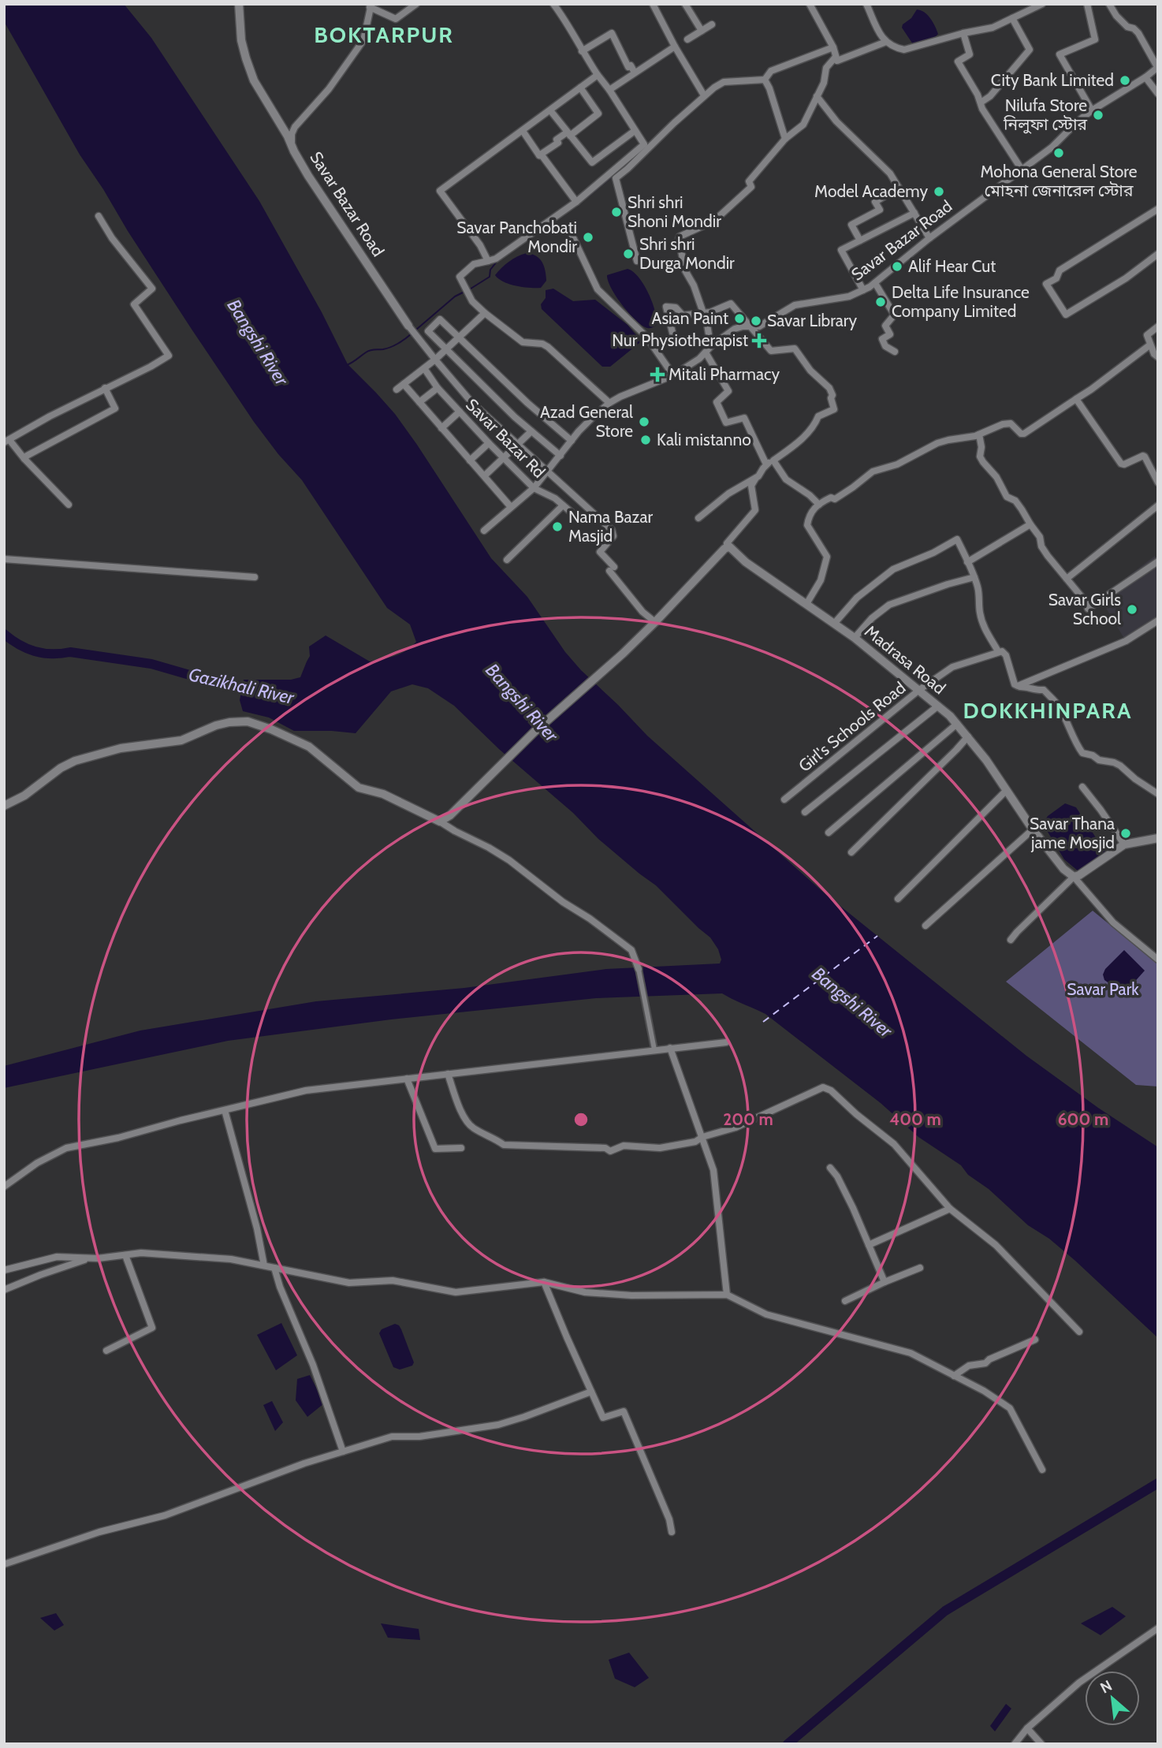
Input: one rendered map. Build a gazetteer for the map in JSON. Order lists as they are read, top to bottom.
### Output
{
  "streets": {
    "street": [
      "Savar Bazar Road",
      "Savar Bazar Rd",
      "Madrasa Road",
      "Girl's Schools Road"
    ]
  },
  "crossings": [
    ["Savar Bazar Road", "Savar Bazar Rd"],
    ["Madrasa Road", "Girl's Schools Road"]
  ],
  "districts": ["BOKTARPUR", "DOKKHINPARA"],
  "water": ["Bangshi River", "Gazikhali River"],
  "parks": ["Savar Park"],
  "places": {
    "other": [
      "City Bank Limited",
      "Nilufa Store নিলুফা স্টোর",
      "Mohona General Store মোহনা জেনারেল স্টোর",
      "Model Academy",
      "Shri shri Shoni Mondir",
      "Savar Panchobati Mondir",
      "Shri shri Durga Mondir",
      "Alif Hear Cut",
      "Delta Life Insurance Company Limited",
      "Asian Paint",
      "Savar Library",
      "Azad General Store",
      "Kali mistanno",
      "Nama Bazar Masjid",
      "Savar Girls School",
      "Savar Thana jame Mosjid"
    ],
    "health": ["Nur Physiotherapist", "Mitali Pharmacy"]
  },
  "north": "top left",
  "rings": ["200 m", "400 m", "600 m"]
}
